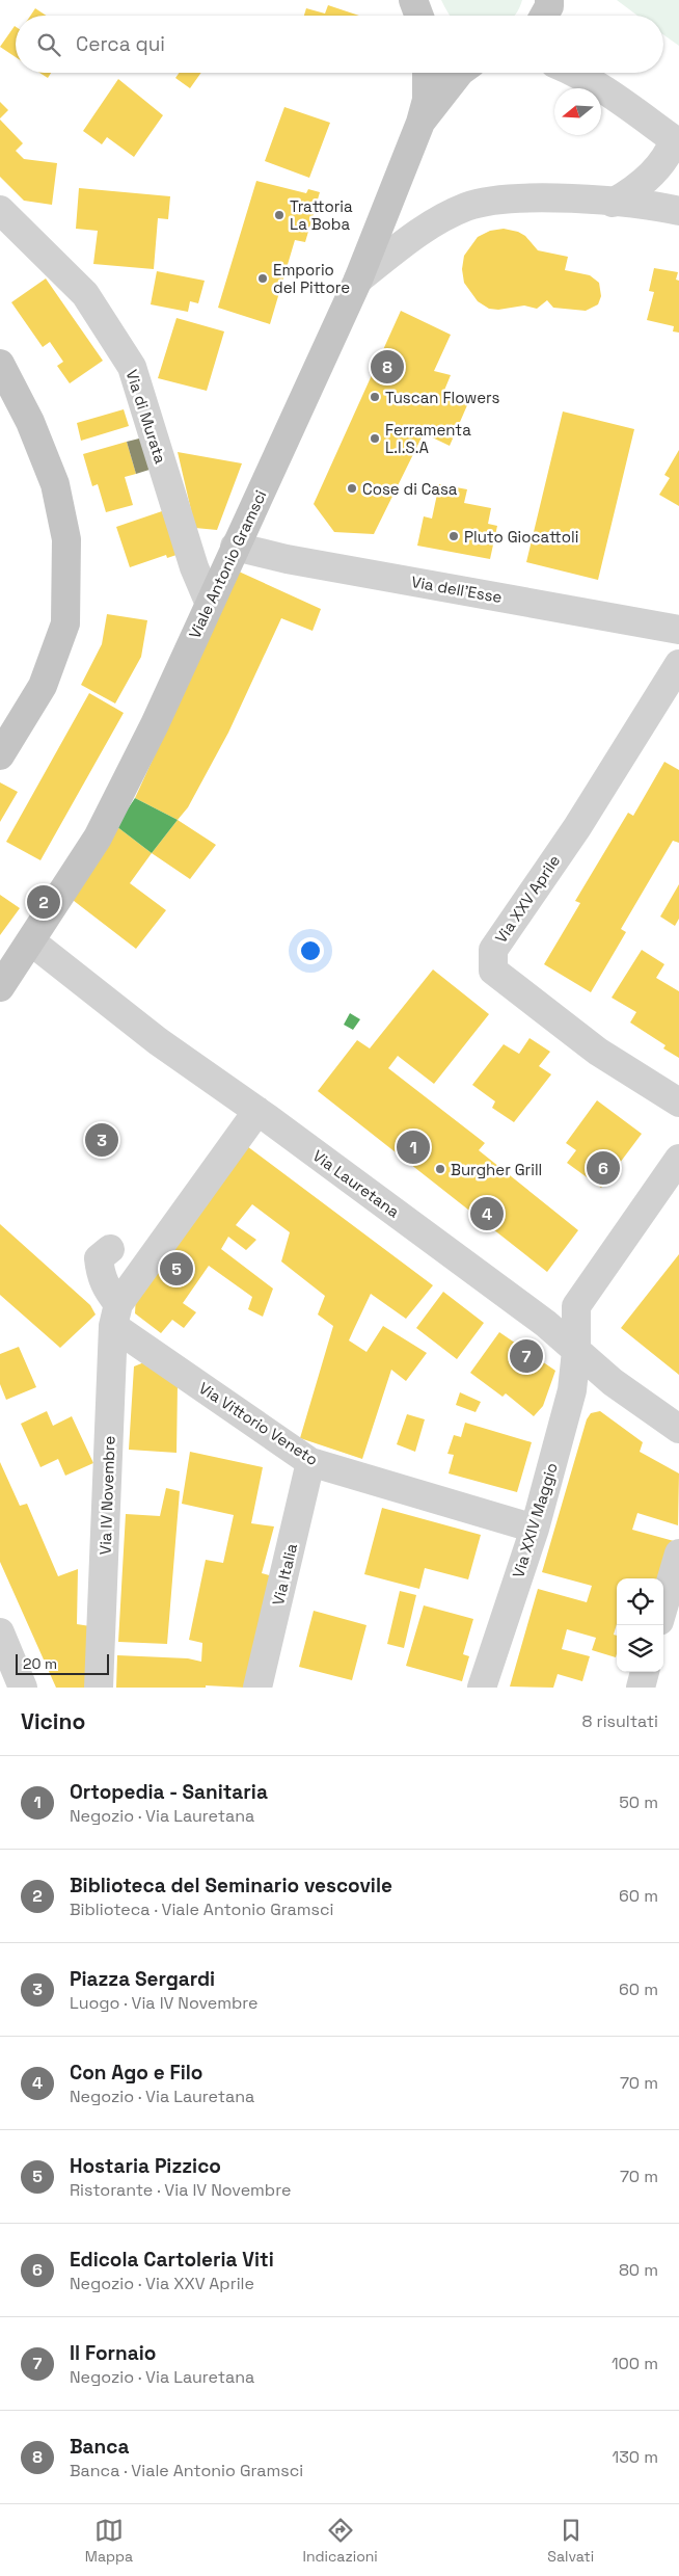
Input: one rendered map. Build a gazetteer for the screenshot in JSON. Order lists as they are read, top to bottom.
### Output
{
  "streets": {
    "main road": ["Viale Antonio Gramsci"],
    "street": [
      "Via di Murata",
      "Via dell'Esse",
      "Via XXV Aprile",
      "Via Lauretana",
      "Via Vittorio Veneto",
      "Via IV Novembre",
      "Via XXIV Maggio",
      "Via Italia"
    ]
  },
  "crossings": [
    ["Via di Murata", "Viale Antonio Gramsci"],
    ["Viale Antonio Gramsci", "Via dell'Esse"],
    ["Viale Antonio Gramsci", "Via Lauretana"],
    ["Via Lauretana", "Via XXIV Maggio"],
    ["Via Vittorio Veneto", "Via IV Novembre"],
    ["Via Vittorio Veneto", "Via XXIV Maggio"],
    ["Via Vittorio Veneto", "Via Italia"]
  ],
  "places": [
    "Trattoria La Boba",
    "Emporio del Pittore",
    "Tuscan Flowers",
    "Ferramenta L.I.S.A",
    "Cose di Casa",
    "Pluto Giocattoli",
    "Burgher Grill"
  ],
  "scale_bar": "20 m",
  "north": "left",
  "page": {
    "search": "Cerca qui",
    "pins": [
      "8",
      "2",
      "3",
      "1",
      "6",
      "4",
      "5",
      "7"
    ],
    "scale": "20 m",
    "heading": ["Vicino", "8 risultati"],
    "list": [
      {
        "mark": "1",
        "name": "Ortopedia - Sanitaria",
        "note": "Negozio · Via Lauretana",
        "value": "50 m"
      },
      {
        "mark": "2",
        "name": "Biblioteca del Seminario vescovile",
        "note": "Biblioteca · Viale Antonio Gramsci",
        "value": "60 m"
      },
      {
        "mark": "3",
        "name": "Piazza Sergardi",
        "note": "Luogo · Via IV Novembre",
        "value": "60 m"
      },
      {
        "mark": "4",
        "name": "Con Ago e Filo",
        "note": "Negozio · Via Lauretana",
        "value": "70 m"
      },
      {
        "mark": "5",
        "name": "Hostaria Pizzico",
        "note": "Ristorante · Via IV Novembre",
        "value": "70 m"
      },
      {
        "mark": "6",
        "name": "Edicola Cartoleria Viti",
        "note": "Negozio · Via XXV Aprile",
        "value": "80 m"
      },
      {
        "mark": "7",
        "name": "Il Fornaio",
        "note": "Negozio · Via Lauretana",
        "value": "100 m"
      },
      {
        "mark": "8",
        "name": "Banca",
        "note": "Banca · Viale Antonio Gramsci",
        "value": "130 m"
      }
    ],
    "nav": ["Mappa", "Indicazioni", "Salvati"]
  }
}
